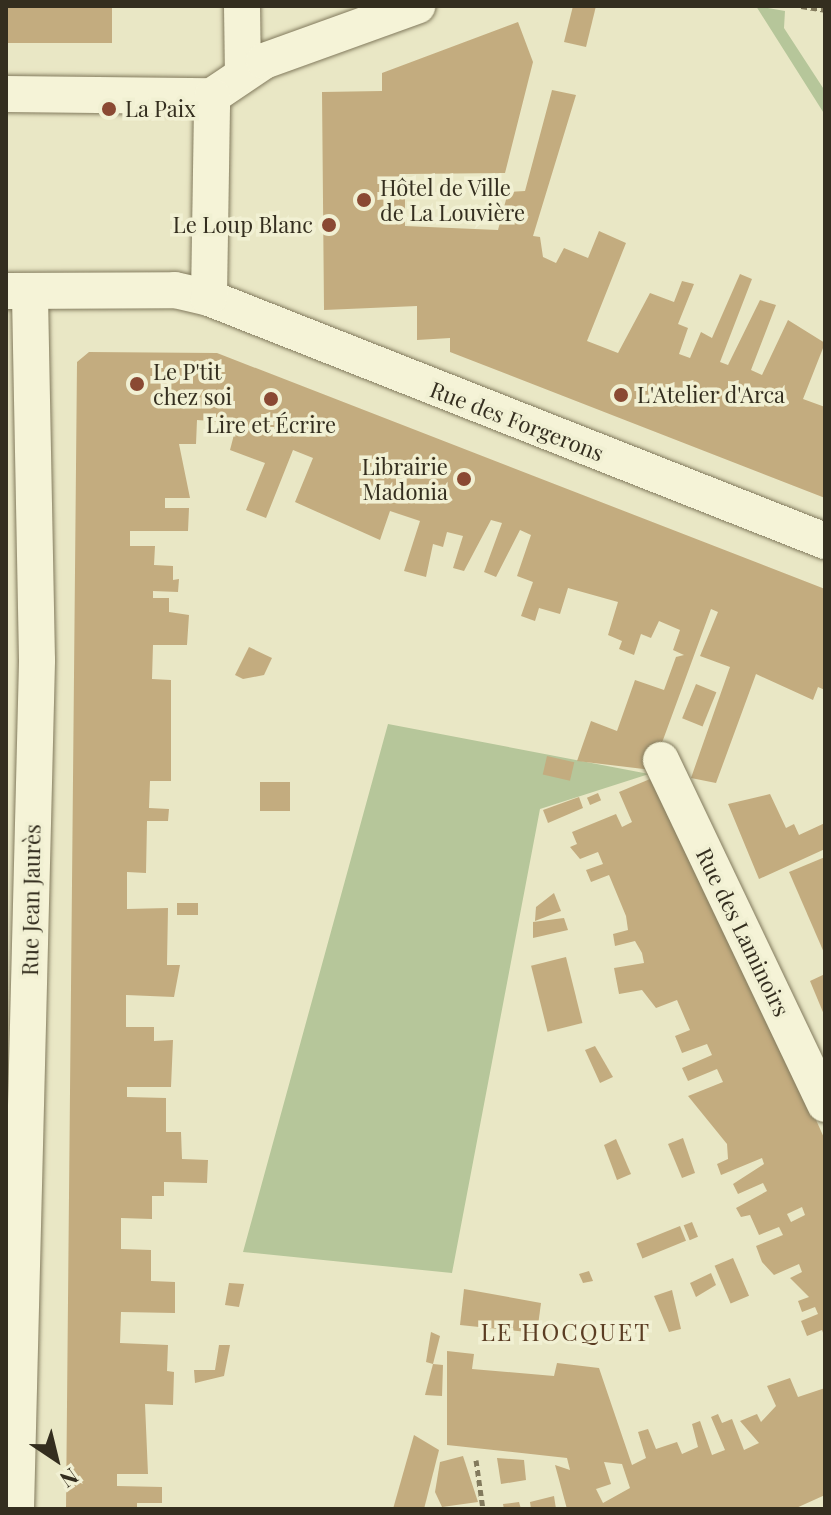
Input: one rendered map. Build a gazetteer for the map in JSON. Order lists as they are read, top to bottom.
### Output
{
  "streets": {
    "street": ["Rue des Forgerons", "Rue Jean Jaurès", "Rue des Laminoirs"]
  },
  "crossings": [
    ["Rue des Forgerons", "Rue Jean Jaurès"]
  ],
  "districts": ["LE HOCQUET"],
  "places": [
    "La Paix",
    "Hôtel de Ville de La Louvière",
    "Le Loup Blanc",
    "Le P'tit chez soi",
    "L'Atelier d'Arca",
    "Lire et Écrire",
    "Librairie Madonia"
  ],
  "north": "bottom right"
}
